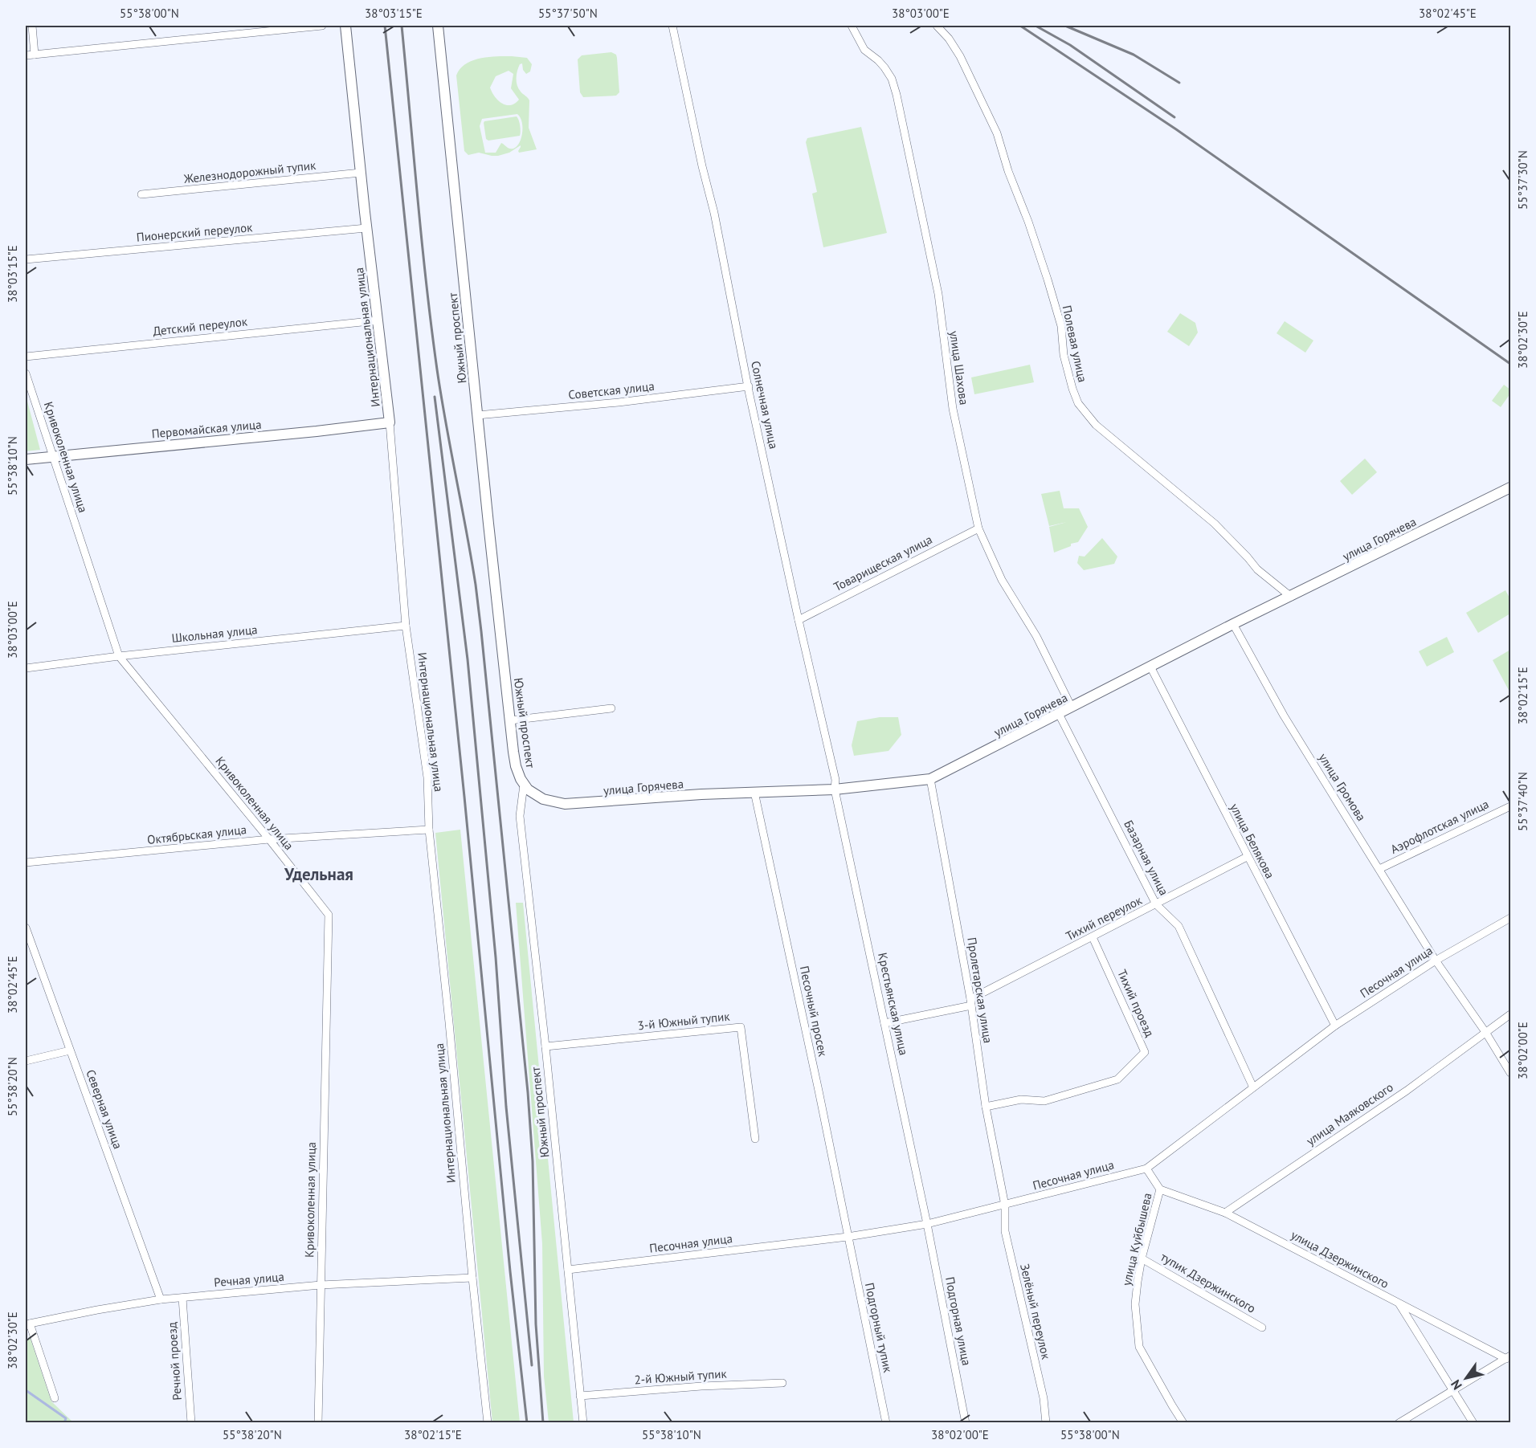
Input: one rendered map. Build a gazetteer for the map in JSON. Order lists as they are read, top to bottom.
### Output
{
  "streets": {
    "main road": [
      "Интернациональная улица",
      "Южный проспект",
      "Первомайская улица",
      "улица Горячева"
    ],
    "street": [
      "Железнодорожный тупик",
      "Пионерский переулок",
      "Детский переулок",
      "Полевая улица",
      "улица Шахова",
      "Советская улица",
      "Солнечная улица",
      "Кривоколенная улица",
      "Товарищеская улица",
      "Школьная улица",
      "улица Громова",
      "Аэрофлотская улица",
      "Октябрьская улица",
      "улица Белякова",
      "Базарная улица",
      "Тихий переулок",
      "Песочная улица",
      "Пролетарская улица",
      "Тихий проезд",
      "Крестьянская улица",
      "Песочный просек",
      "3-й Южный тупик",
      "Северная улица",
      "улица Маяковского",
      "улица Куйбышева",
      "улица Дзержинского",
      "Речная улица",
      "тупик Дзержинского",
      "Зелёный переулок",
      "Подгорная улица",
      "Подгорный тупик",
      "Речной проезд",
      "2-й Южный тупик"
    ]
  },
  "crossings": [
    ["Железнодорожный тупик", "Интернациональная улица"],
    ["Пионерский переулок", "Интернациональная улица"],
    ["Детский переулок", "Интернациональная улица"],
    ["Интернациональная улица", "Первомайская улица"],
    ["Интернациональная улица", "Школьная улица"],
    ["Интернациональная улица", "Октябрьская улица"],
    ["Интернациональная улица", "Речная улица"],
    ["Южный проспект", "Советская улица"],
    ["Южный проспект", "улица Горячева"],
    ["Южный проспект", "Песочная улица"],
    ["Южный проспект", "3-й Южный тупик"],
    ["Южный проспект", "2-й Южный тупик"],
    ["Полевая улица", "улица Горячева"],
    ["улица Шахова", "улица Горячева"],
    ["улица Шахова", "Товарищеская улица"],
    ["Советская улица", "Солнечная улица"],
    ["Солнечная улица", "улица Горячева"],
    ["Солнечная улица", "Товарищеская улица"],
    ["Солнечная улица", "Крестьянская улица"],
    ["Первомайская улица", "Кривоколенная улица"],
    ["Кривоколенная улица", "Школьная улица"],
    ["Кривоколенная улица", "Октябрьская улица"],
    ["Кривоколенная улица", "Речная улица"],
    ["улица Горячева", "улица Громова"],
    ["улица Горячева", "улица Белякова"],
    ["улица Горячева", "Базарная улица"],
    ["улица Горячева", "Пролетарская улица"],
    ["улица Горячева", "Крестьянская улица"],
    ["улица Горячева", "Песочный просек"],
    ["улица Громова", "Аэрофлотская улица"],
    ["улица Громова", "Песочная улица"],
    ["улица Громова", "улица Маяковского"],
    ["улица Белякова", "Тихий переулок"],
    ["улица Белякова", "Песочная улица"],
    ["Базарная улица", "Тихий переулок"],
    ["Базарная улица", "Песочная улица"],
    ["Тихий переулок", "Пролетарская улица"],
    ["Тихий переулок", "Тихий проезд"],
    ["Тихий переулок", "Крестьянская улица"],
    ["Песочная улица", "Пролетарская улица"],
    ["Песочная улица", "Крестьянская улица"],
    ["Песочная улица", "Песочный просек"],
    ["Песочная улица", "улица Куйбышева"],
    ["Песочная улица", "Зелёный переулок"],
    ["Песочная улица", "Подгорная улица"],
    ["Песочная улица", "Подгорный тупик"],
    ["Пролетарская улица", "Тихий проезд"],
    ["Пролетарская улица", "Зелёный переулок"],
    ["Крестьянская улица", "Подгорная улица"],
    ["Песочный просек", "Подгорный тупик"],
    ["Северная улица", "Речная улица"],
    ["улица Маяковского", "улица Дзержинского"],
    ["улица Куйбышева", "улица Дзержинского"],
    ["улица Куйбышева", "тупик Дзержинского"],
    ["Речная улица", "Речной проезд"]
  ],
  "districts": ["Удельная"],
  "north": "bottom left",
  "coordinates": [
    "55°38'00\"N",
    "38°03'15\"E",
    "55°37'50\"N",
    "38°03'00\"E",
    "38°02'45\"E",
    "55°37'30\"N",
    "38°02'30\"E",
    "55°38'10\"N",
    "38°02'15\"E",
    "55°37'40\"N",
    "38°02'00\"E",
    "55°38'20\"N"
  ]
}
